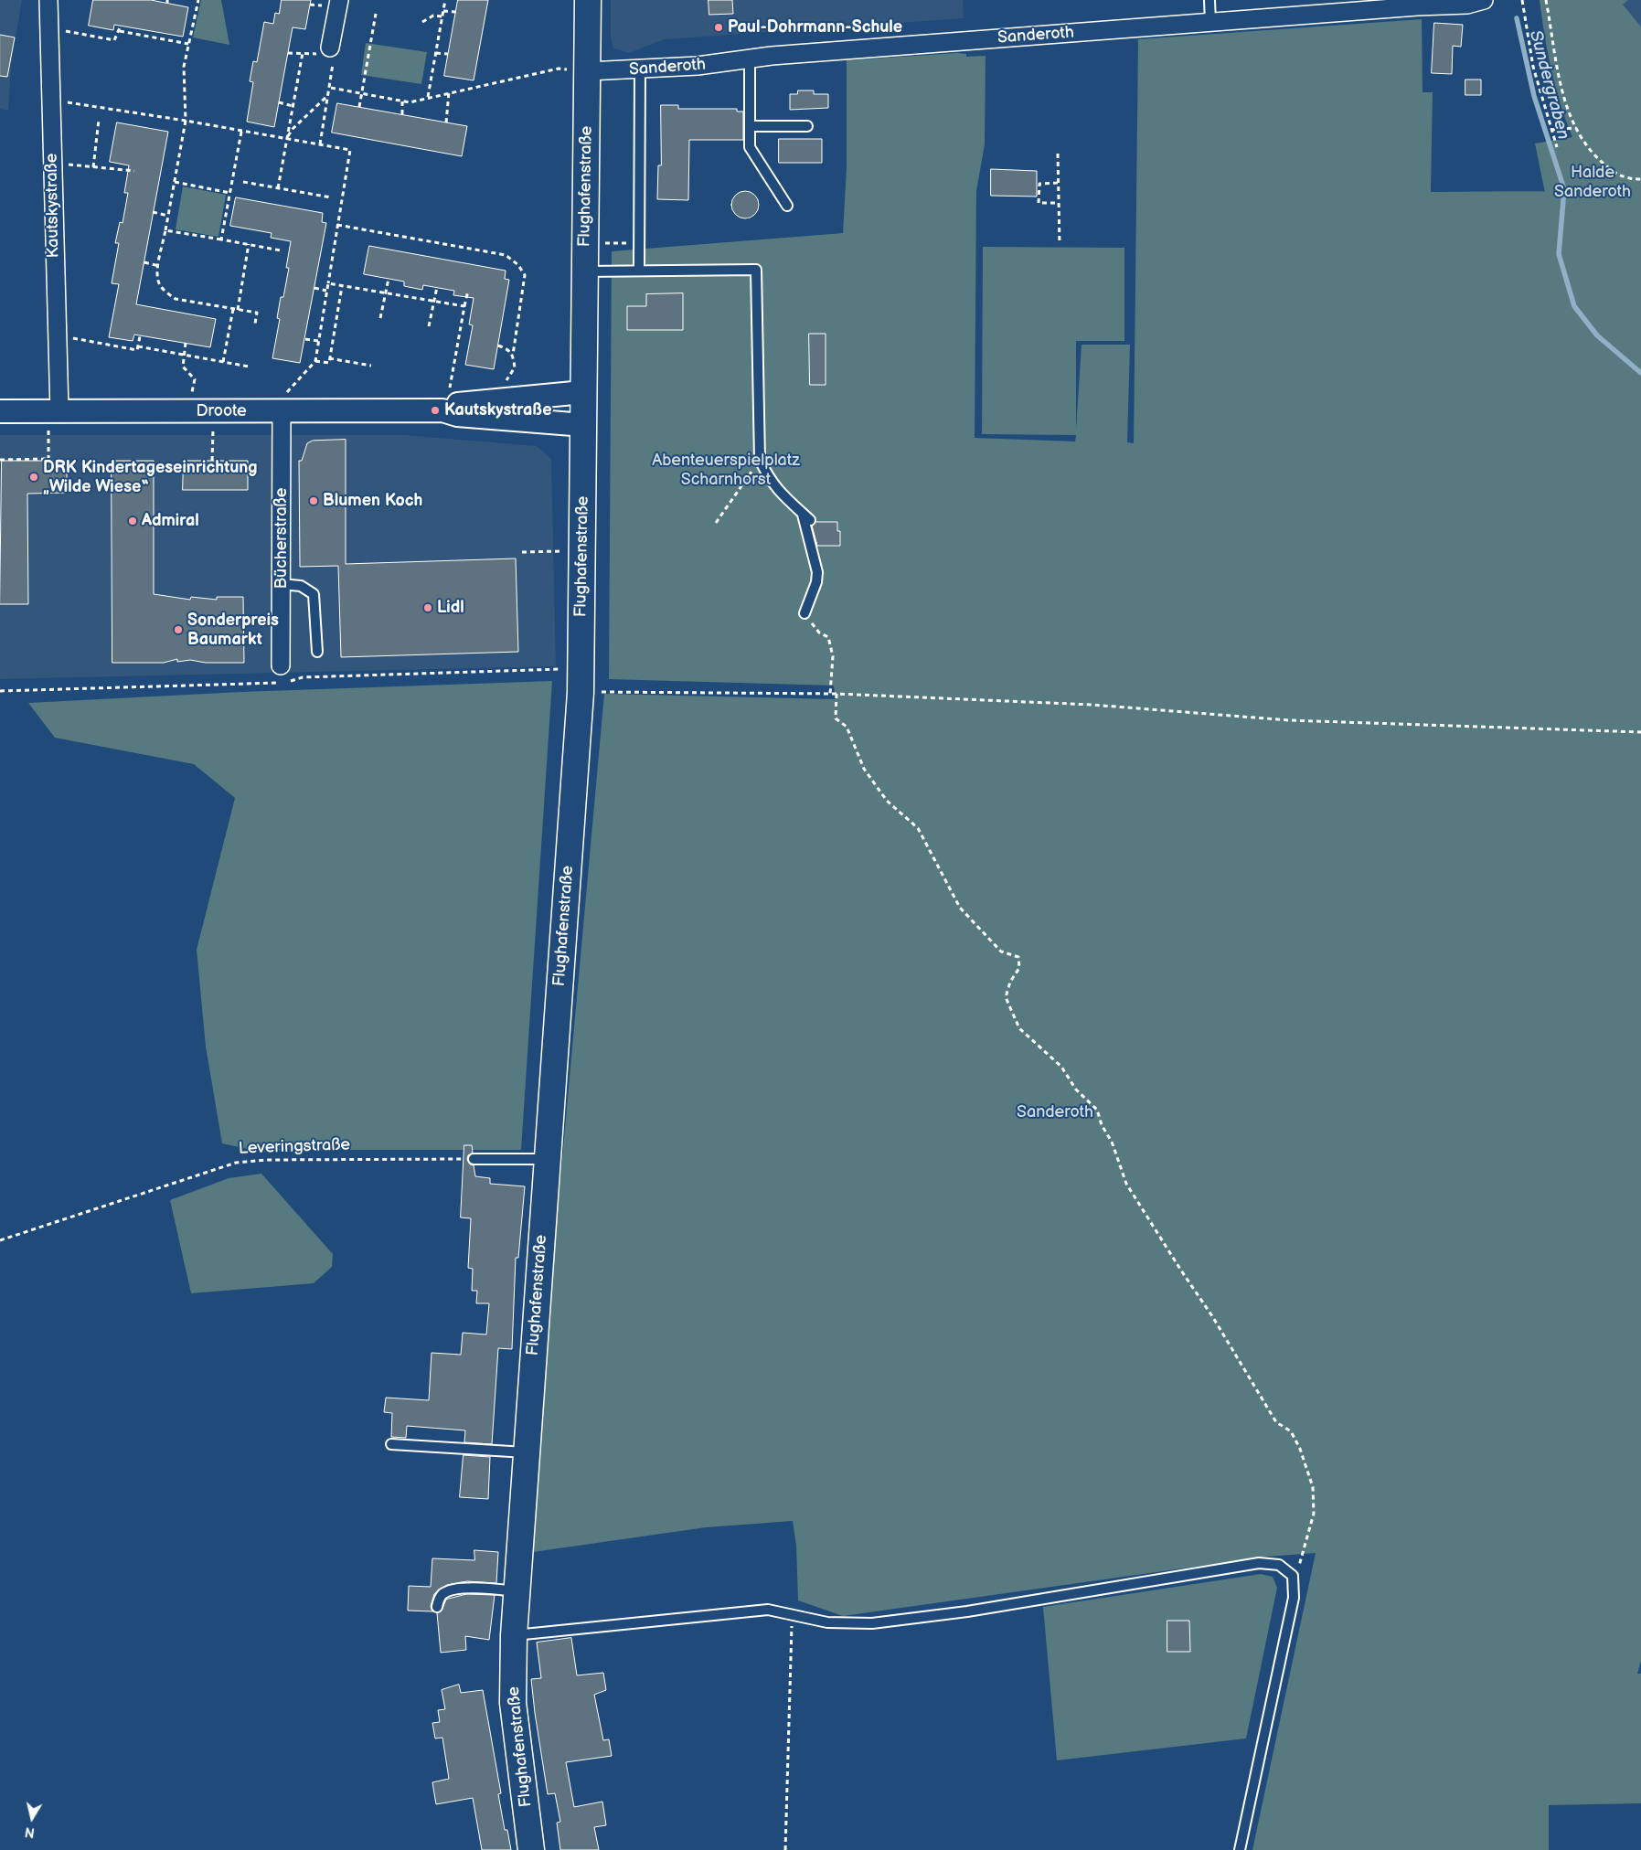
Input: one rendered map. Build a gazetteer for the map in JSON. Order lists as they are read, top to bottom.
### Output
{
  "streets": {
    "main road": ["Flughafenstraße"],
    "street": [
      "Sanderoth",
      "Kautskystraße",
      "Droote",
      "Bücherstraße"
    ],
    "path": ["Leveringstraße"]
  },
  "crossings": [
    ["Sanderoth", "Flughafenstraße"],
    ["Flughafenstraße", "Droote"],
    ["Kautskystraße", "Droote"],
    ["Droote", "Bücherstraße"]
  ],
  "water": ["Sundergraben"],
  "parks": ["Halde Sanderoth", "Abenteuerspielplatz Scharnhorst", "Sanderoth"],
  "places": [
    "Paul-Dohrmann-Schule",
    "Kautskystraße",
    "DRK Kindertageseinrichtung „Wilde Wiese“",
    "Blumen Koch",
    "Admiral",
    "Lidl",
    "Sonderpreis Baumarkt"
  ],
  "north": "bottom"
}
